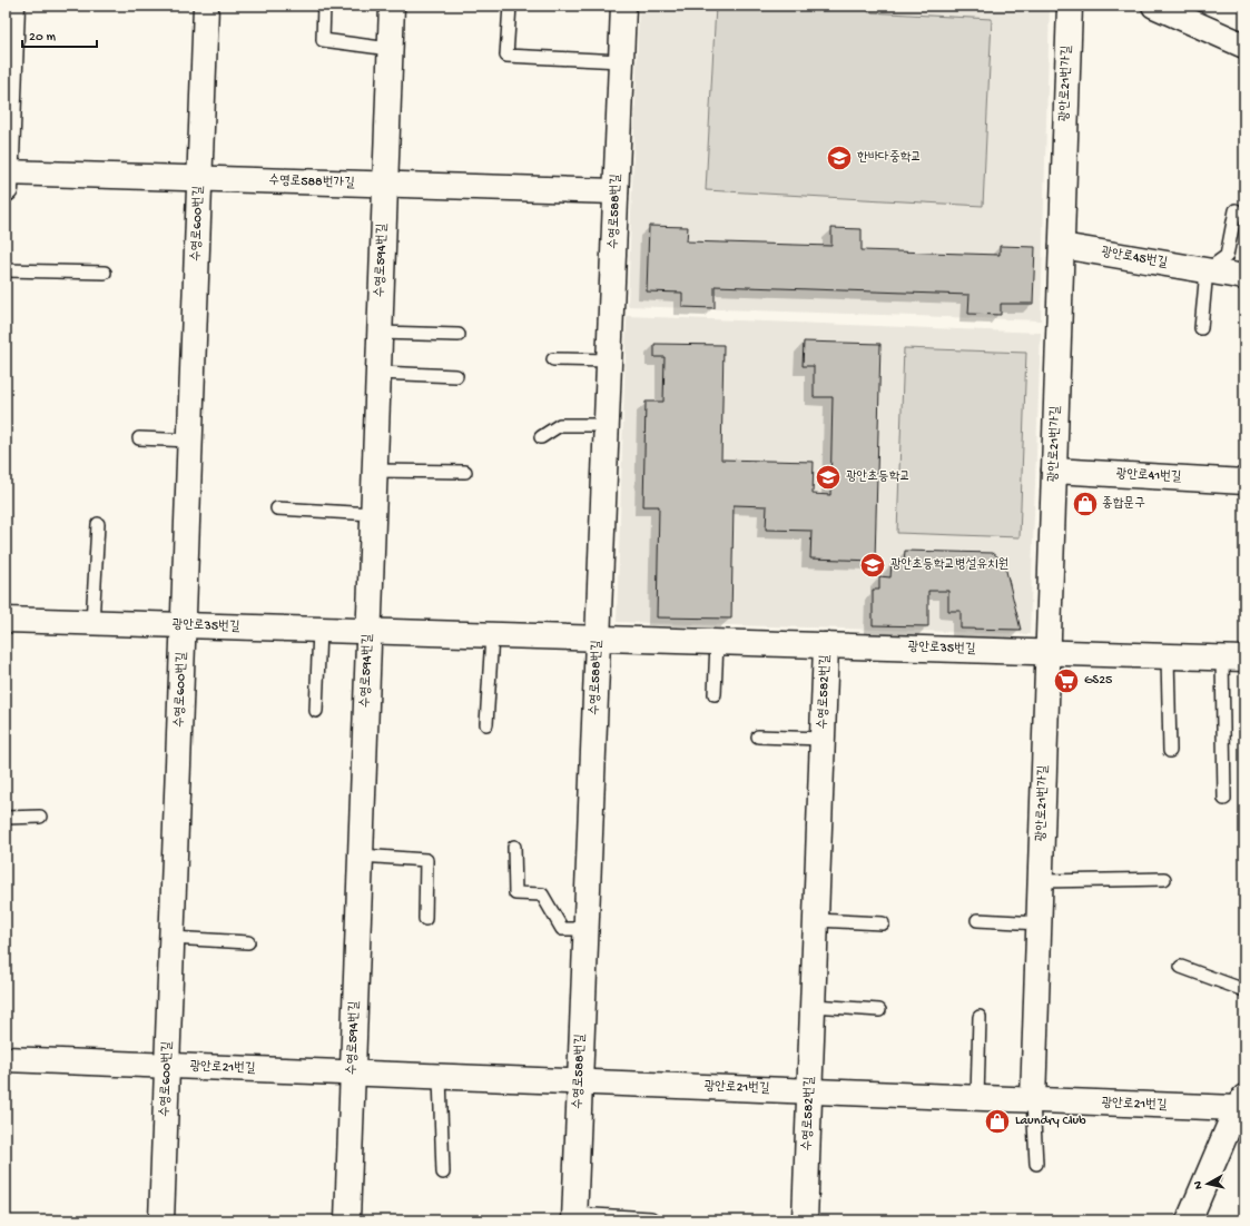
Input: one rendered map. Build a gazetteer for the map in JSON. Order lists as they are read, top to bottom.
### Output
{
  "streets": {
    "street": [
      "광안로21번가길",
      "수영로588번가길",
      "수영로588번길",
      "수영로600번길",
      "광안로45번길",
      "수영로594번길",
      "광안로41번길",
      "광안로35번길",
      "수영로582번길",
      "광안로21번길"
    ]
  },
  "crossings": [
    ["광안로21번가길", "광안로45번길"],
    ["광안로21번가길", "광안로41번길"],
    ["광안로21번가길", "광안로35번길"],
    ["광안로21번가길", "광안로21번길"],
    ["수영로588번가길", "수영로588번길"],
    ["수영로588번가길", "수영로600번길"],
    ["수영로588번가길", "수영로594번길"],
    ["수영로588번길", "광안로35번길"],
    ["수영로588번길", "광안로21번길"],
    ["수영로600번길", "광안로35번길"],
    ["수영로600번길", "광안로21번길"],
    ["수영로594번길", "광안로35번길"],
    ["수영로594번길", "광안로21번길"],
    ["광안로35번길", "수영로582번길"],
    ["수영로582번길", "광안로21번길"]
  ],
  "places": {
    "school or university": ["한바다중학교", "광안초등학교", "광안초등학교병설유치원"],
    "shop": ["종합문구", "Laundry Club"],
    "supermarket": ["GS25"]
  },
  "scale_bar": "20 m",
  "north": "left"
}
